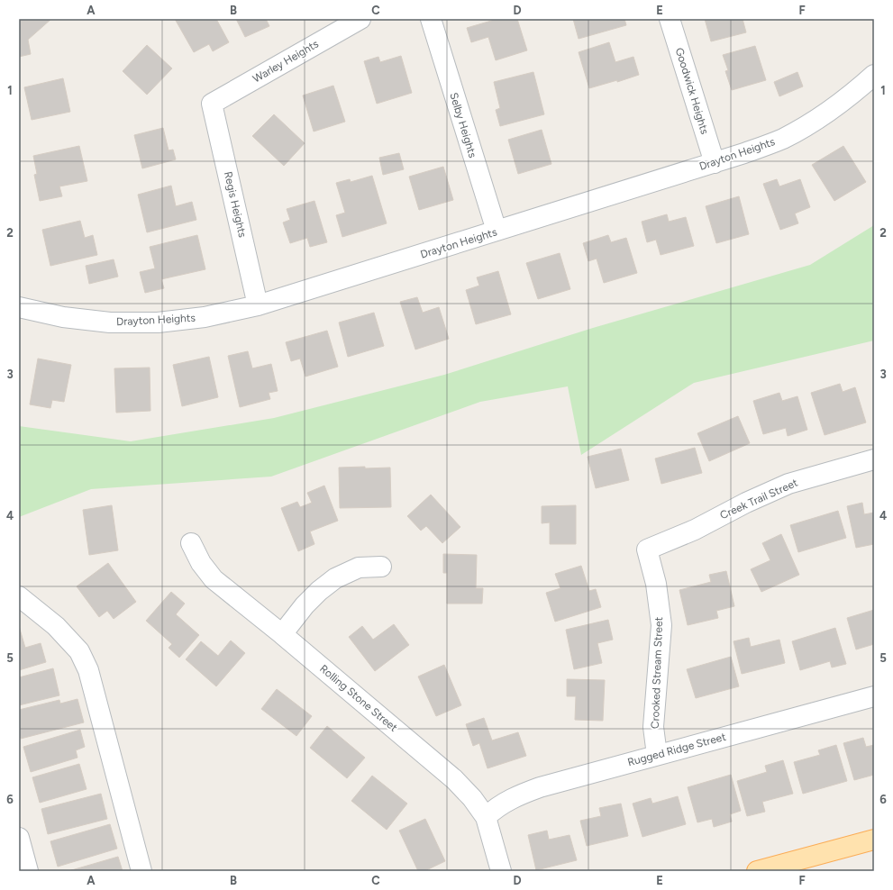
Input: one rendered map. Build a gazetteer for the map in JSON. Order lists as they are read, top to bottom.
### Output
{
  "streets": {
    "street": [
      "Warley Heights",
      "Goodwick Heights",
      "Selby Heights",
      "Drayton Heights",
      "Regis Heights",
      "Creek Trail Street",
      "Crooked Stream Street",
      "Rolling Stone Street",
      "Rugged Ridge Street"
    ]
  },
  "crossings": [
    ["Warley Heights", "Regis Heights"],
    ["Goodwick Heights", "Drayton Heights"],
    ["Selby Heights", "Drayton Heights"],
    ["Drayton Heights", "Regis Heights"],
    ["Creek Trail Street", "Crooked Stream Street"],
    ["Crooked Stream Street", "Rugged Ridge Street"],
    ["Rolling Stone Street", "Rugged Ridge Street"]
  ],
  "grid": {
    "columns": [
      "A",
      "B",
      "C",
      "D",
      "E",
      "F"
    ],
    "rows": [
      "1",
      "2",
      "3",
      "4",
      "5",
      "6"
    ]
  }
}
